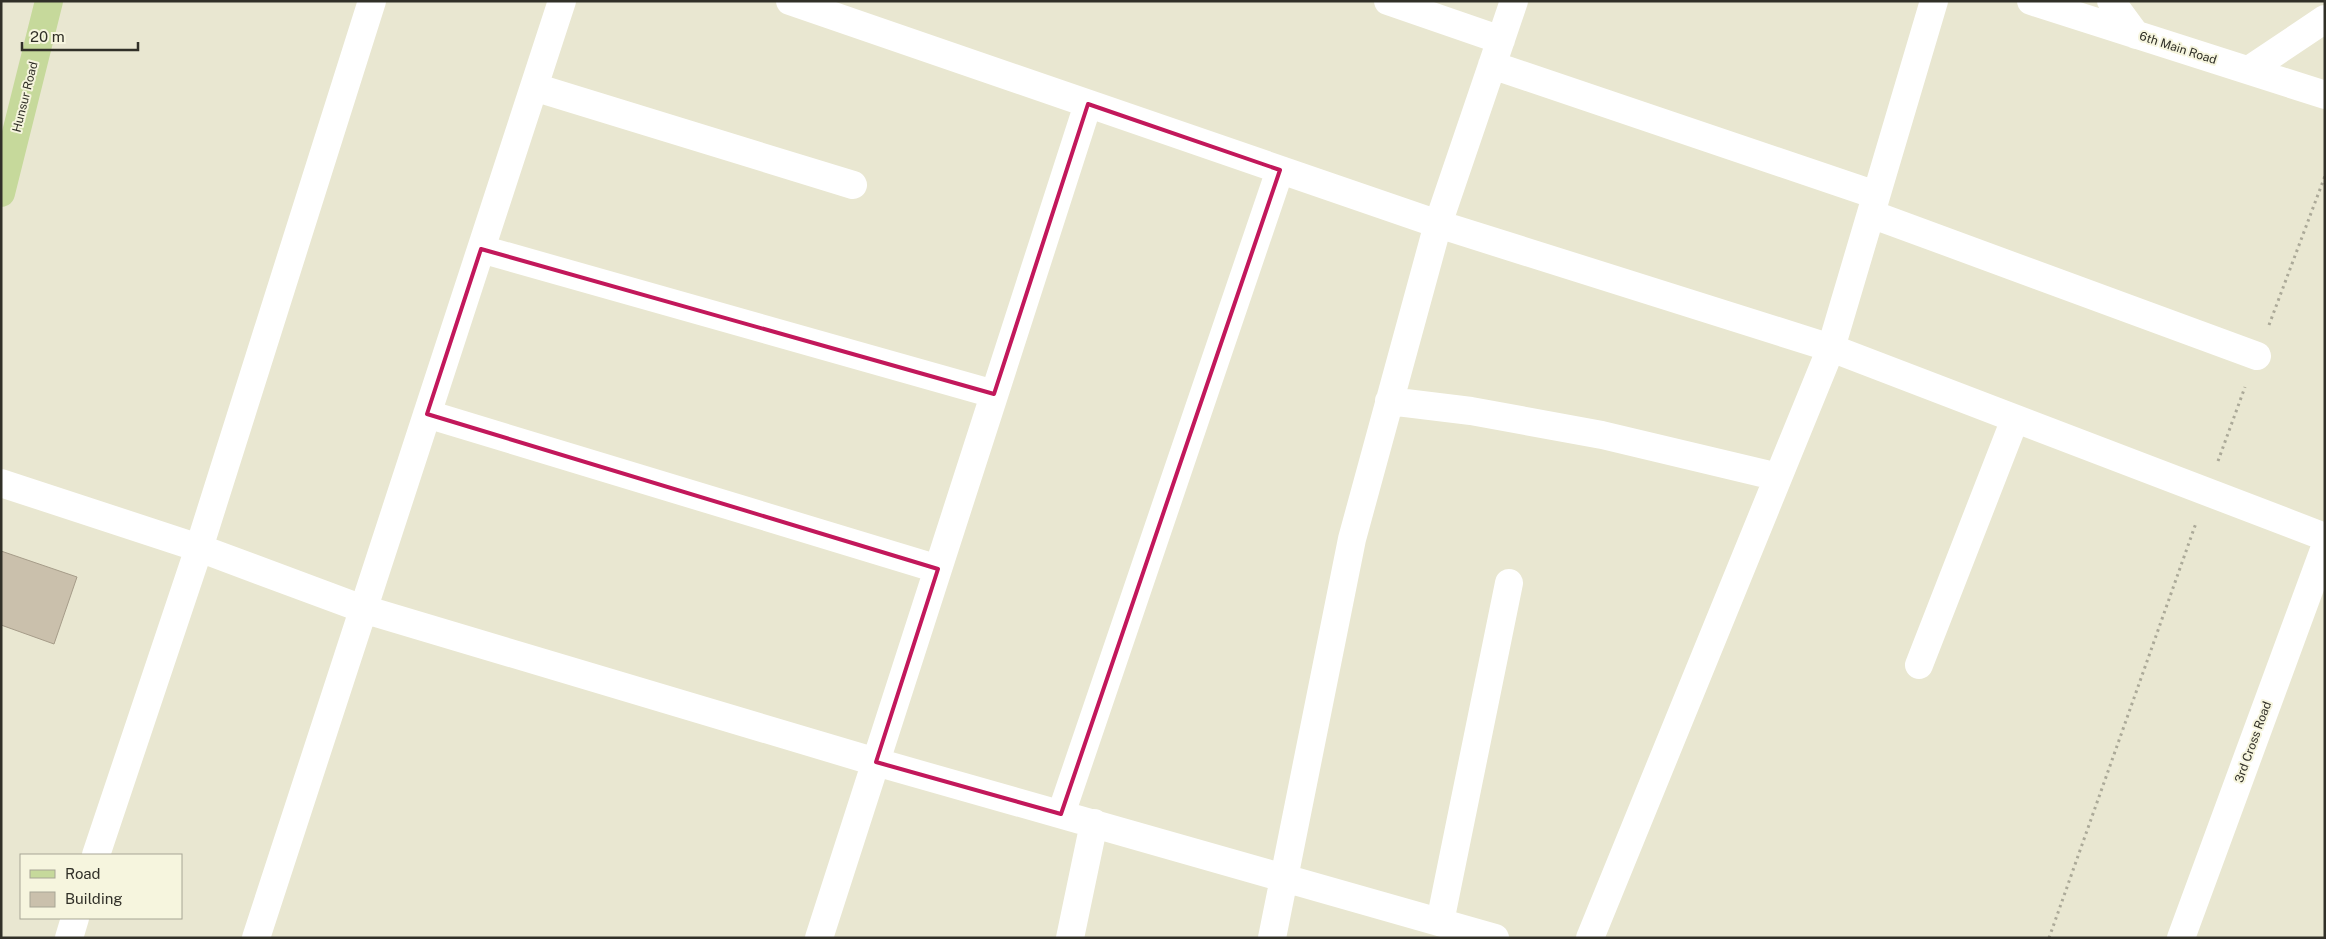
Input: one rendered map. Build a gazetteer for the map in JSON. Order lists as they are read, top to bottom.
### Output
{
  "streets": {
    "main road": ["Hunsur Road"],
    "street": ["6th Main Road", "3rd Cross Road"]
  },
  "legend": ["Road", "Building"],
  "scale_bar": "20 m"
}
